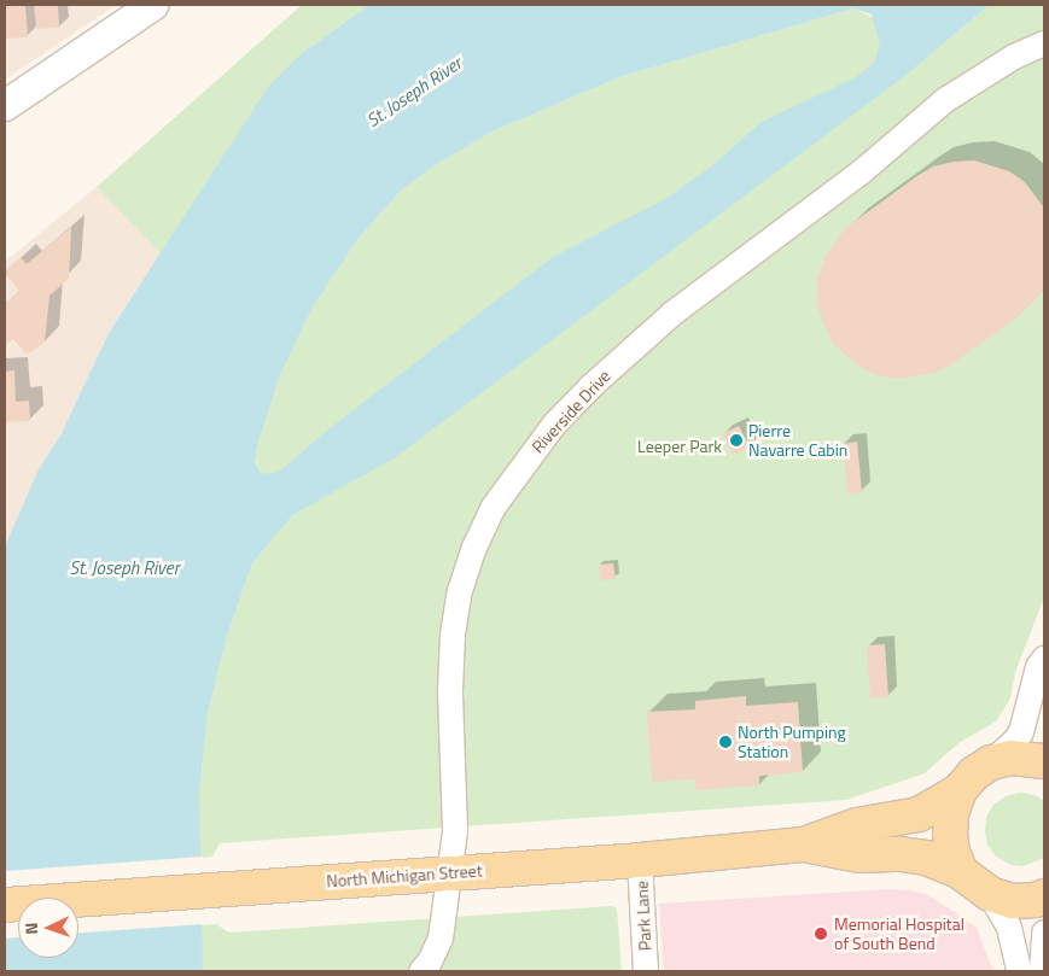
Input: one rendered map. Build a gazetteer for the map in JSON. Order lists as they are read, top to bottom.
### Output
{
  "streets": {
    "main road": ["North Michigan Street"],
    "street": ["Riverside Drive", "Park Lane"]
  },
  "crossings": [
    ["Riverside Drive", "North Michigan Street"],
    ["North Michigan Street", "Park Lane"]
  ],
  "water": ["St. Joseph River"],
  "parks": ["Leeper Park"],
  "places": ["Pierre Navarre Cabin", "North Pumping Station", "Memorial Hospital of South Bend"],
  "north": "left"
}
